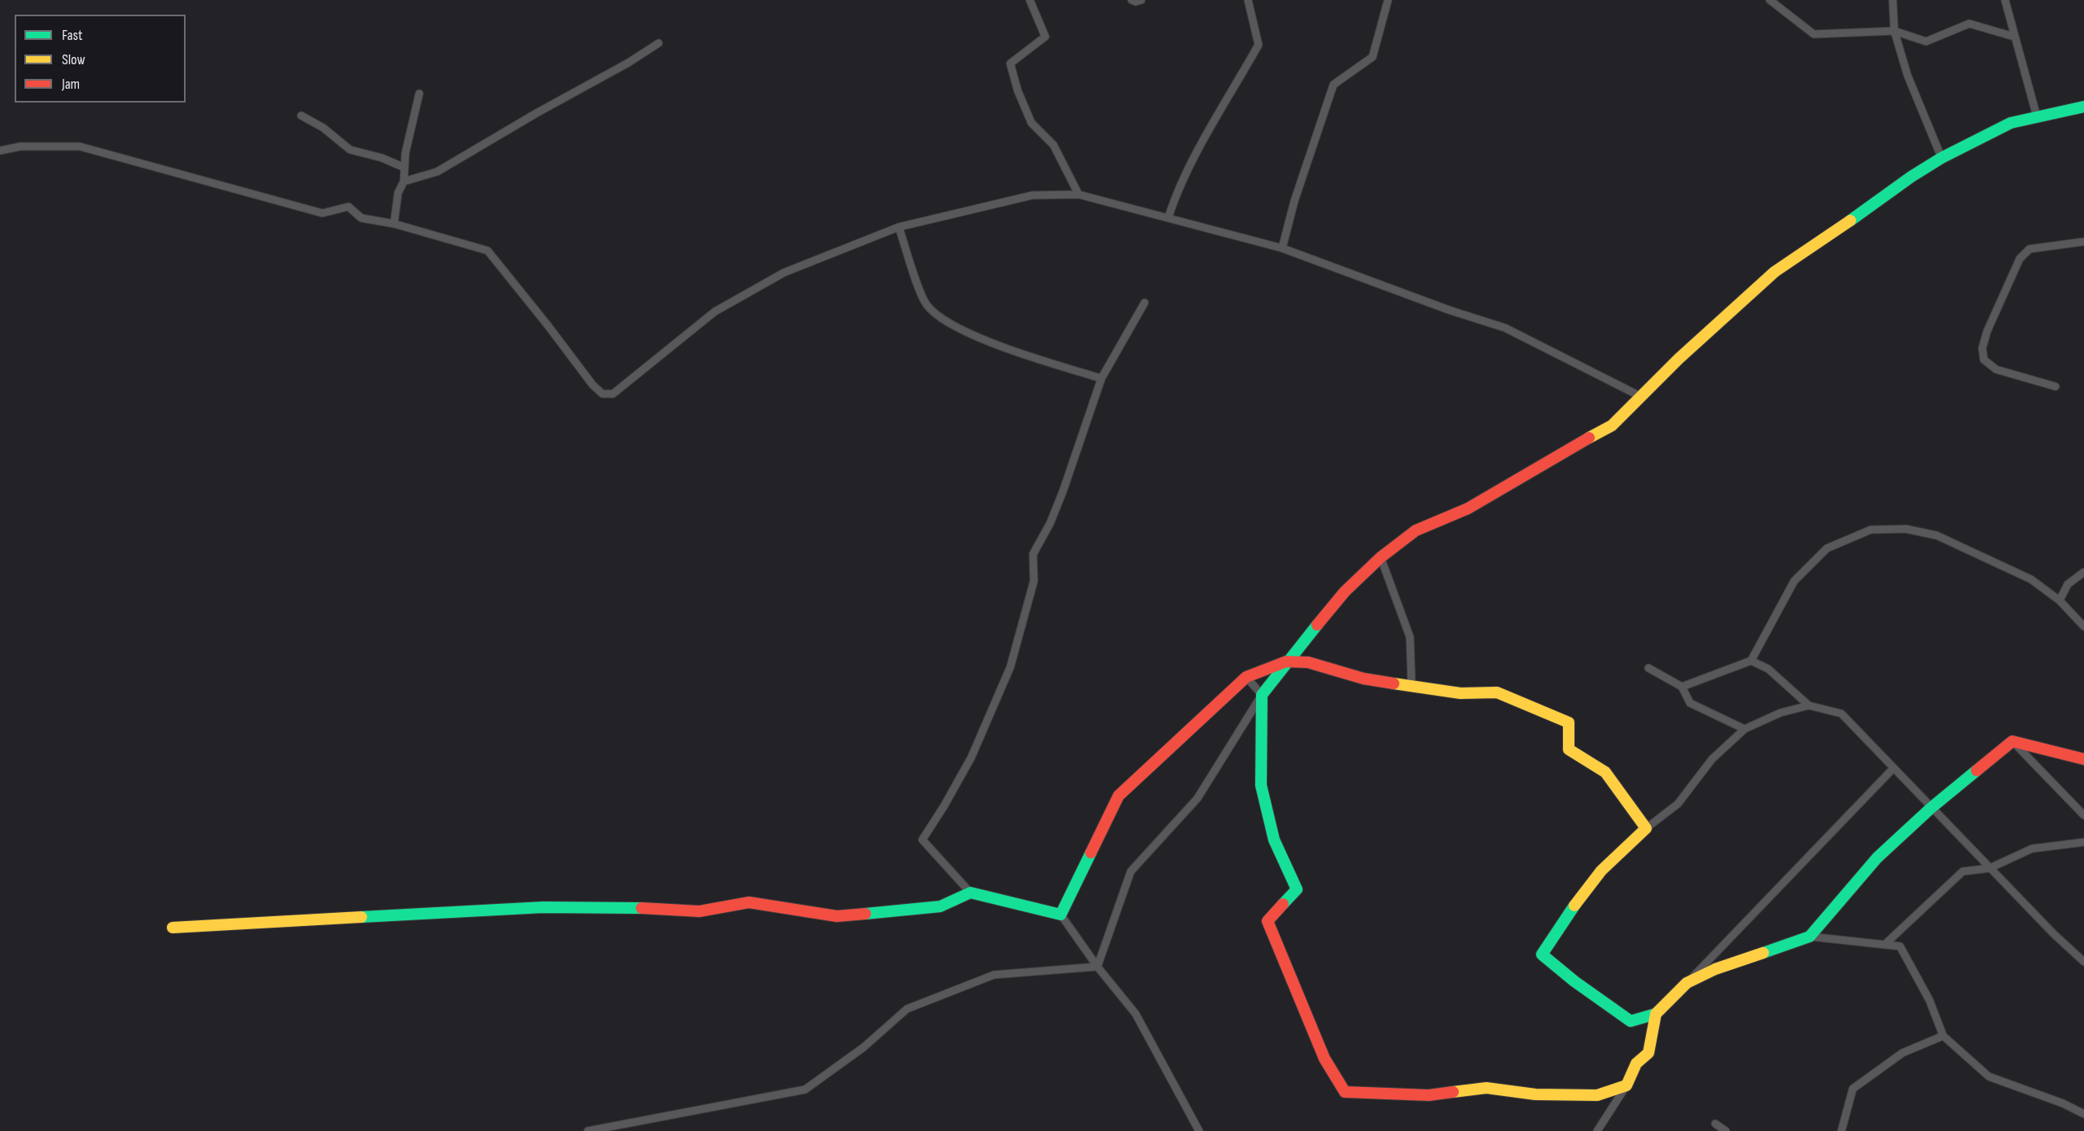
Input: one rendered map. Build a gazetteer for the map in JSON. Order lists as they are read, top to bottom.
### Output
{
  "legend": ["Fast", "Slow", "Jam"]
}
